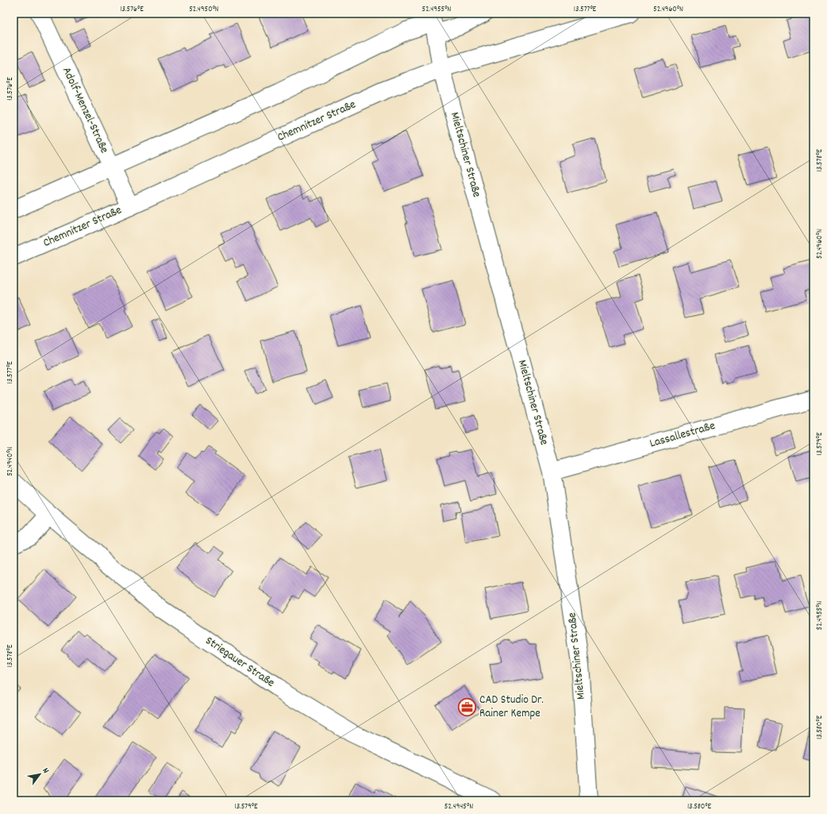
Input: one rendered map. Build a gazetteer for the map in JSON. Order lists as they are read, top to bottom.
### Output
{
  "streets": {
    "street": [
      "Adolf-Menzel-Straße",
      "Chemnitzer Straße",
      "Mieltschiner Straße",
      "Lassallestraße",
      "Striegauer Straße"
    ]
  },
  "crossings": [
    ["Adolf-Menzel-Straße", "Chemnitzer Straße"],
    ["Chemnitzer Straße", "Mieltschiner Straße"],
    ["Mieltschiner Straße", "Lassallestraße"]
  ],
  "places": {
    "office": ["CAD Studio Dr. Rainer Kempe"]
  },
  "north": "top right",
  "coordinates": [
    "13.576°E",
    "52.4950°N",
    "52.4955°N",
    "13.577°E",
    "52.4960°N",
    "13.578°E",
    "13.579°E",
    "52.4940°N",
    "13.580°E",
    "52.4945°N"
  ]
}
